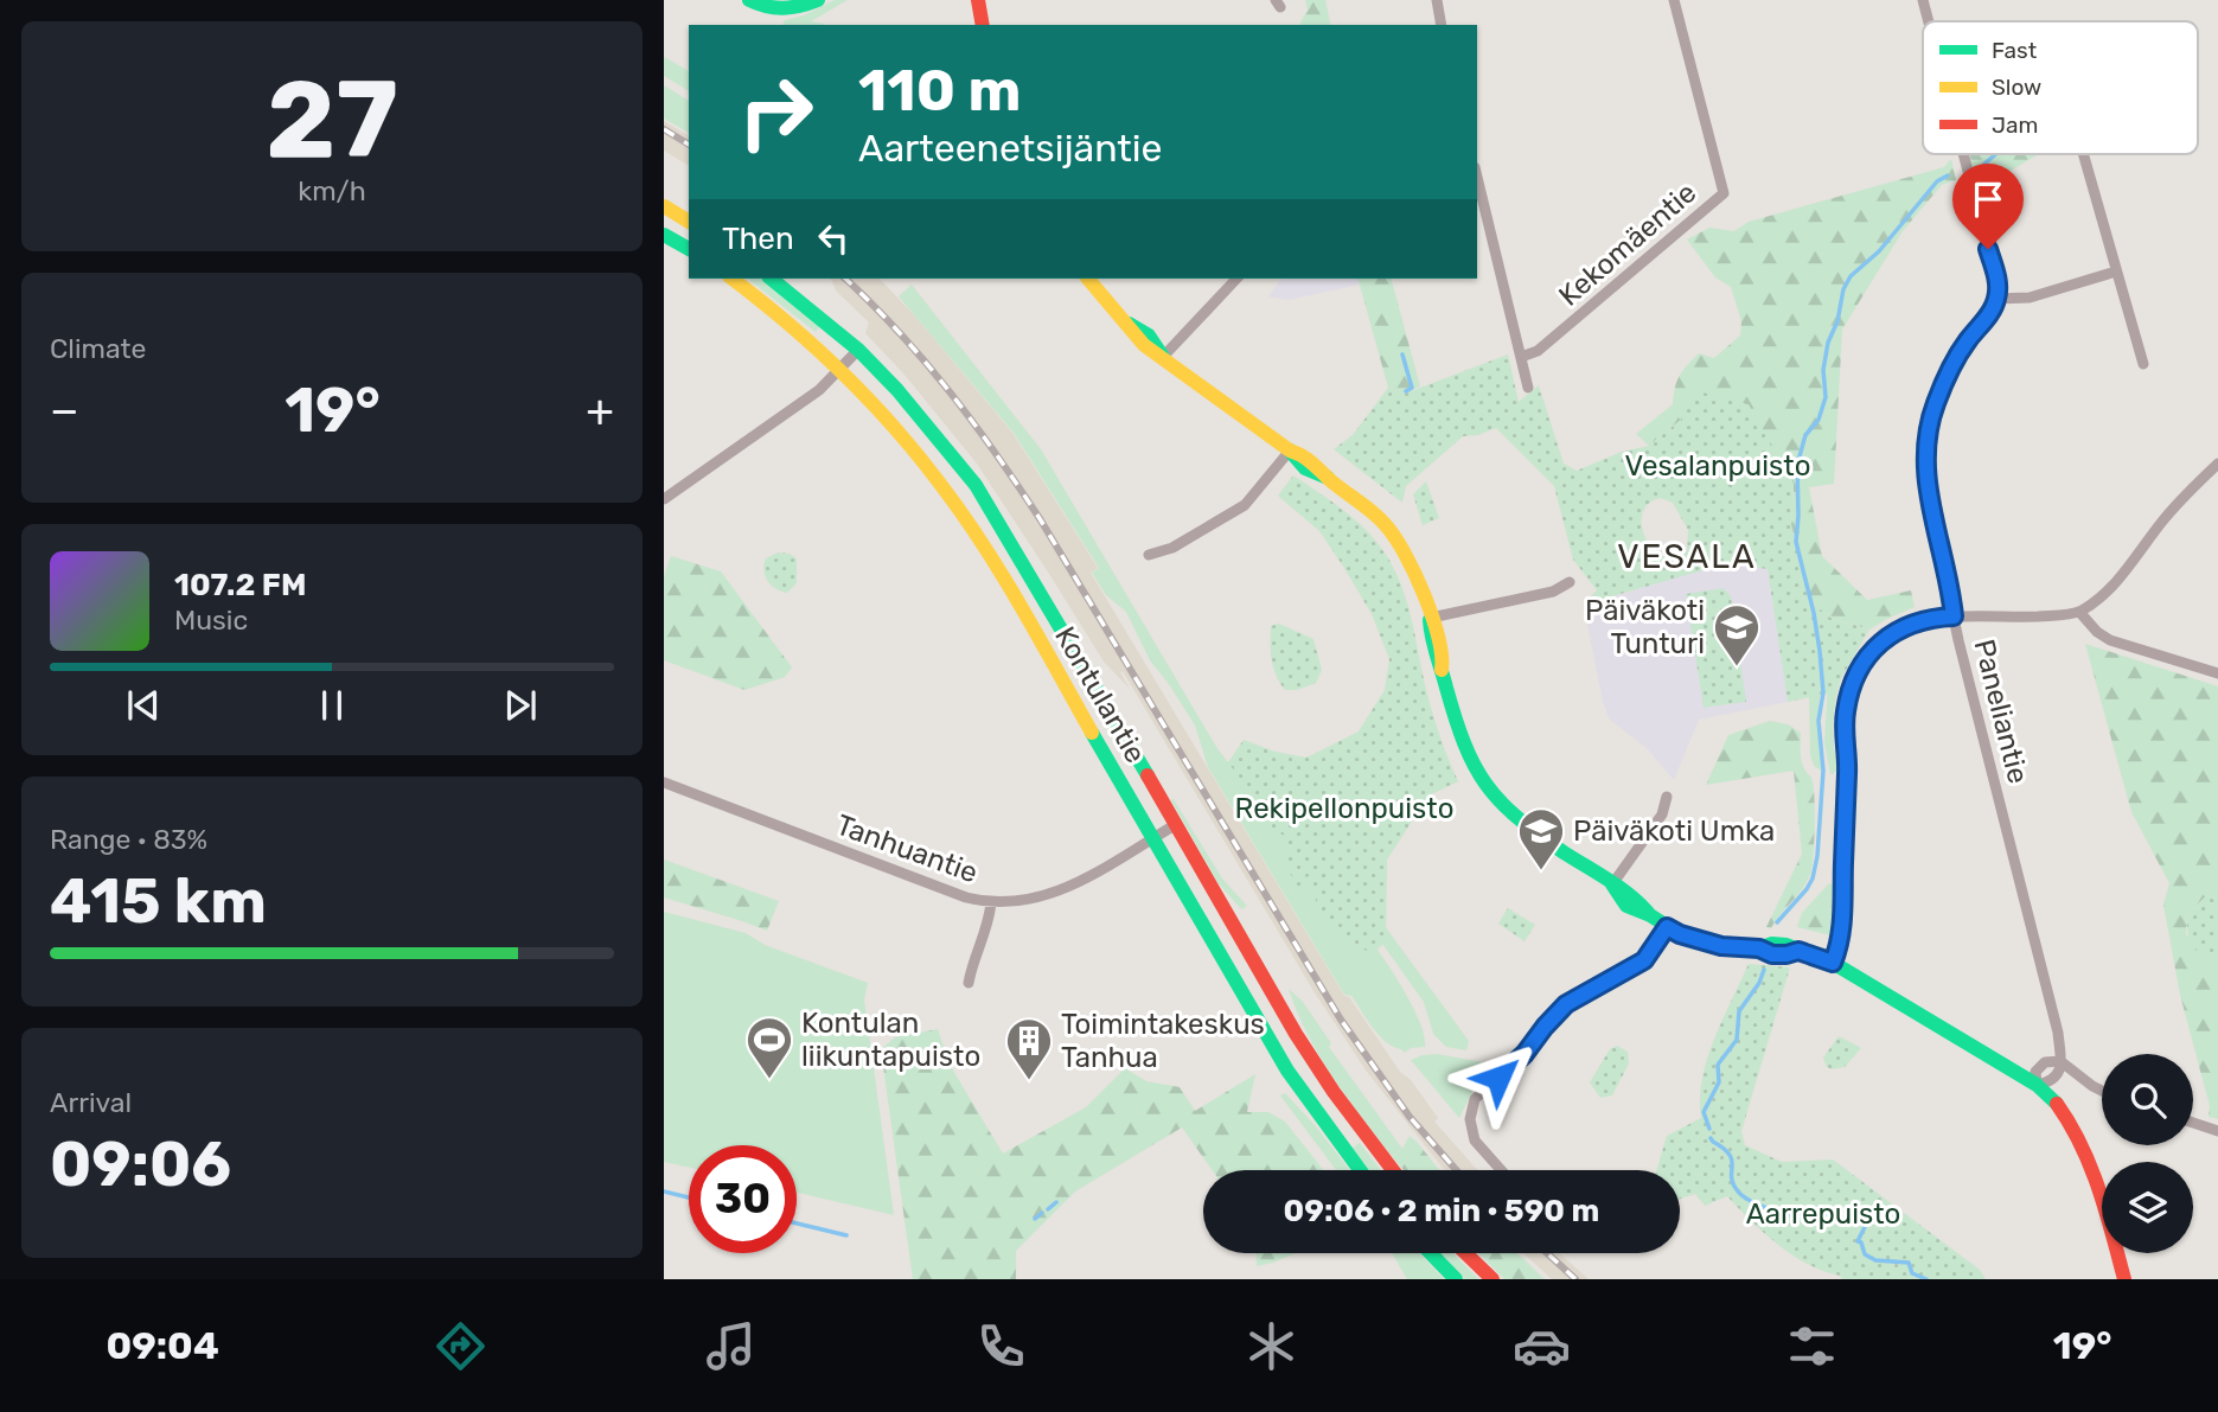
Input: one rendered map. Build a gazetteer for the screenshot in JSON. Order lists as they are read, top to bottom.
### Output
{
  "streets": {
    "main road": ["Kontulantie"],
    "street": ["Kekomäentie", "Paneliantie", "Tanhuantie"]
  },
  "crossings": [
    ["Kontulantie", "Tanhuantie"]
  ],
  "districts": ["VESALA"],
  "parks": ["Vesalanpuisto", "Rekipellonpuisto", "Aarrepuisto"],
  "places": {
    "school or university": ["Päiväkoti Tunturi", "Päiväkoti Umka"],
    "sports": ["Kontulan liikuntapuisto"],
    "building": ["Toimintakeskus Tanhua"]
  },
  "legend": ["Fast", "Slow", "Jam"],
  "page": {
    "tile": [
      ["27", "km/h"],
      "Climate",
      ["Range · 83%", "415 km"],
      ["Arrival", "09:06"]
    ],
    "turn": ["110 m", "Aarteenetsijäntie"],
    "then": "Then",
    "heat": ["−", "19°", "+"],
    "song": ["107.2 FM", "Music"],
    "limit": "30",
    "trip": "09:06 · 2 min · 590 m",
    "tabs": ["09:04", "19°"]
  }
}
